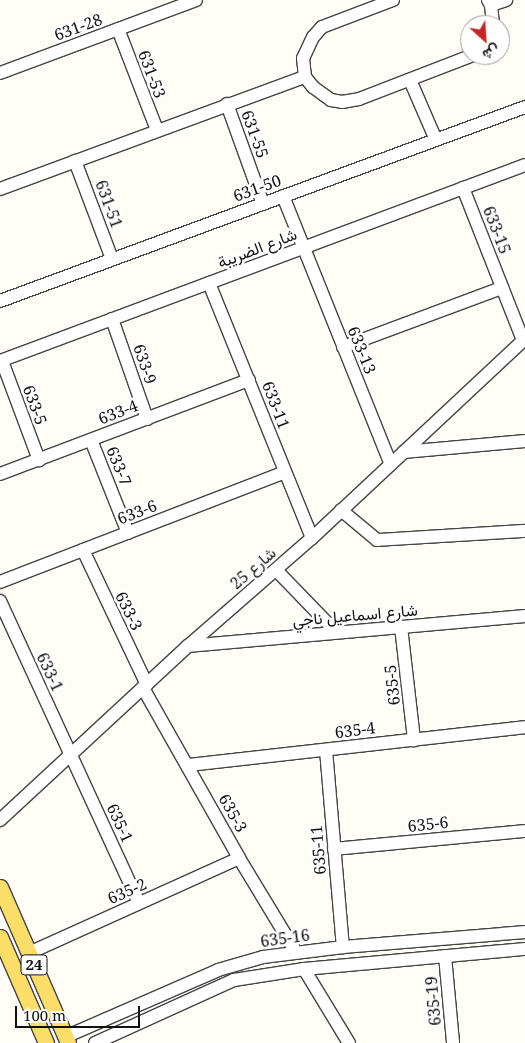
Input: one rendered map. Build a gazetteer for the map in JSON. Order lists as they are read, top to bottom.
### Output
{
  "streets": {
    "main road": ["24"],
    "street": [
      "631-28",
      "631-53",
      "631-55",
      "631-50",
      "631-51",
      "633-15",
      "شارع الضريبة",
      "633-13",
      "633-9",
      "633-5",
      "633-11",
      "633-4",
      "633-7",
      "633-6",
      "شارع 25",
      "633-3",
      "شارع اسماعيل ناجي",
      "633-1",
      "635-5",
      "635-4",
      "635-3",
      "635-1",
      "635-6",
      "635-11",
      "635-2",
      "635-16",
      "635-19"
    ]
  },
  "crossings": [
    ["631-28", "631-53"],
    ["631-55", "631-50"],
    ["631-50", "631-51"],
    ["631-50", "633-13"],
    ["633-15", "شارع الضريبة"],
    ["633-15", "شارع 25"],
    ["شارع الضريبة", "633-13"],
    ["شارع الضريبة", "633-9"],
    ["شارع الضريبة", "633-5"],
    ["شارع الضريبة", "633-11"],
    ["633-13", "شارع 25"],
    ["633-9", "633-4"],
    ["633-5", "633-4"],
    ["633-11", "633-4"],
    ["633-11", "633-6"],
    ["633-11", "شارع 25"],
    ["633-4", "633-7"],
    ["633-7", "633-6"],
    ["633-6", "633-3"],
    ["شارع 25", "633-3"],
    ["شارع 25", "شارع اسماعيل ناجي"],
    ["شارع 25", "633-1"],
    ["شارع 25", "635-3"],
    ["شارع 25", "635-1"],
    ["633-3", "635-3"],
    ["شارع اسماعيل ناجي", "635-5"],
    ["633-1", "635-1"],
    ["635-5", "635-4"],
    ["635-4", "635-3"],
    ["635-4", "635-11"],
    ["635-3", "635-2"],
    ["635-3", "635-16"],
    ["635-1", "635-2"],
    ["635-6", "635-11"],
    ["635-11", "635-16"],
    ["635-2", "24"],
    ["635-16", "24"],
    ["635-16", "635-19"]
  ],
  "scale_bar": "100 m",
  "north": "bottom right"
}
